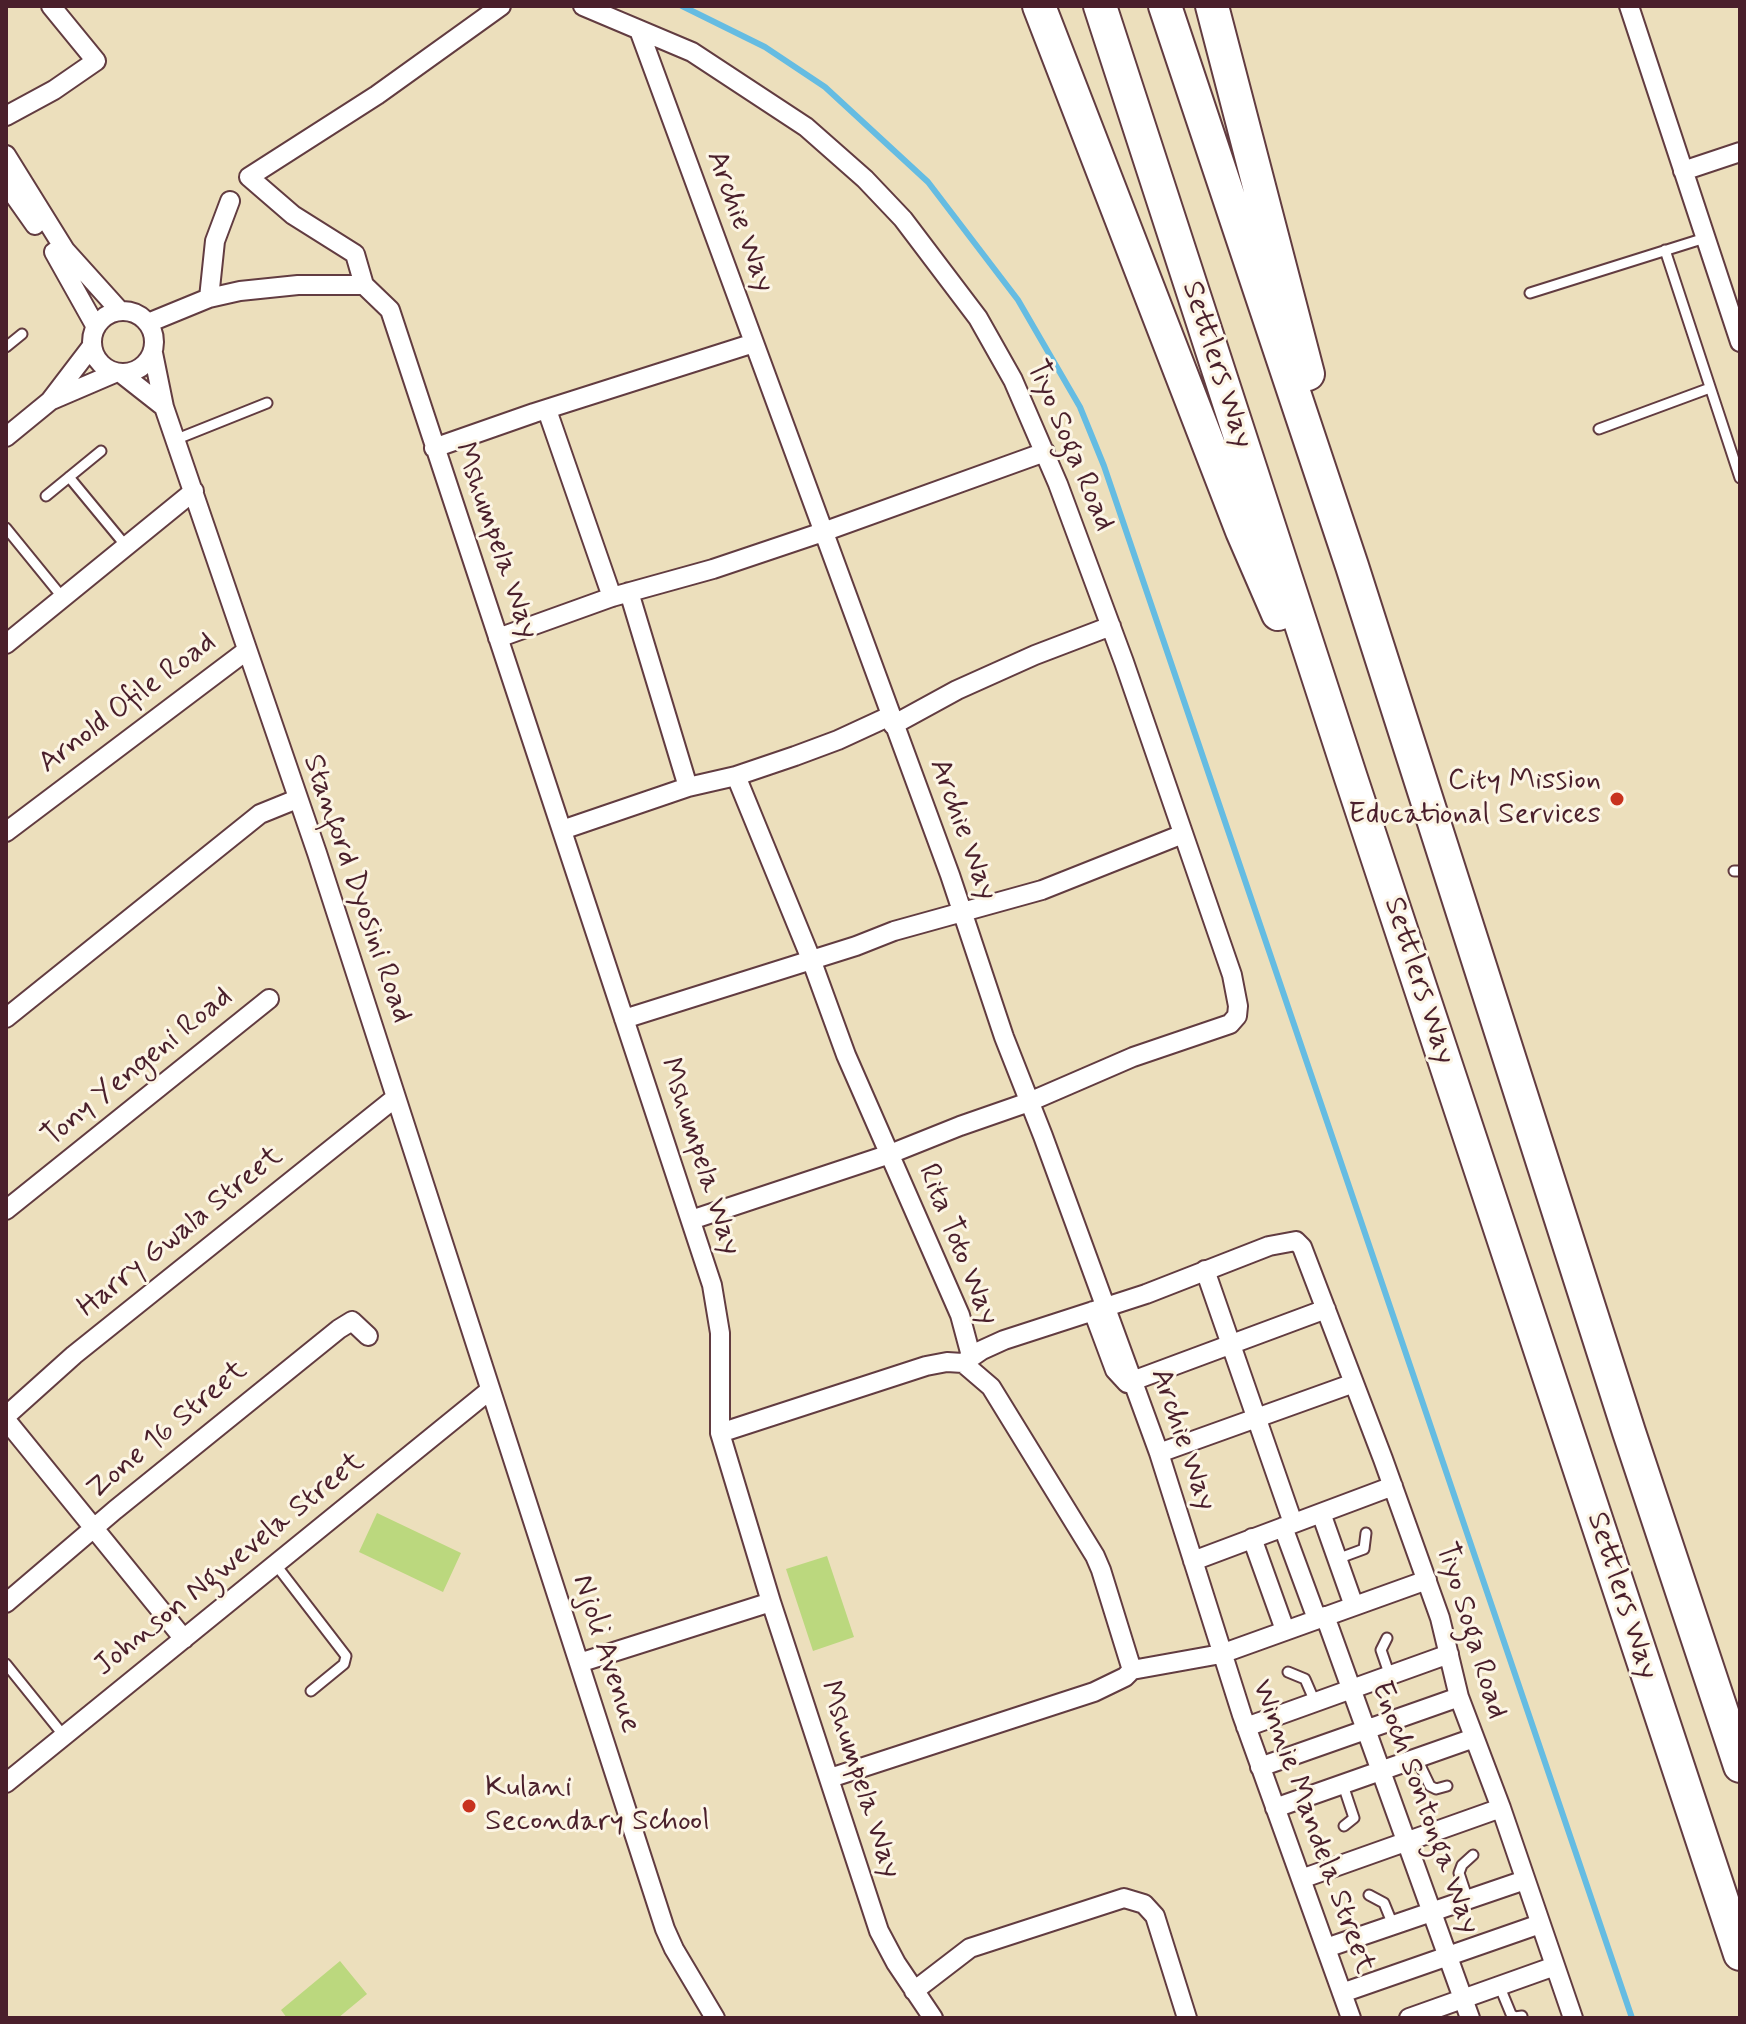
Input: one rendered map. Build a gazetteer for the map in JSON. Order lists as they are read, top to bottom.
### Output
{
  "streets": {
    "highway": ["Settlers Way"],
    "street": [
      "Archie Way",
      "Tiyo Soga Road",
      "Mshumpela Way",
      "Arnold Ofile Road",
      "Stanford Dyosini Road",
      "Tony Yengeni Road",
      "Harry Gwala Street",
      "Rita Toto Way",
      "Zone 16 Street",
      "Johnson Ngwevela Street",
      "Njoli Avenue",
      "Enoch Sontonga Way",
      "Winnie Mandela Street"
    ]
  },
  "crossings": [
    ["Archie Way", "Tiyo Soga Road"],
    ["Archie Way", "Winnie Mandela Street"],
    ["Tiyo Soga Road", "Enoch Sontonga Way"],
    ["Arnold Ofile Road", "Stanford Dyosini Road"],
    ["Stanford Dyosini Road", "Harry Gwala Street"],
    ["Stanford Dyosini Road", "Johnson Ngwevela Street"],
    ["Stanford Dyosini Road", "Njoli Avenue"],
    ["Johnson Ngwevela Street", "Njoli Avenue"]
  ],
  "places": ["City Mission Educational Services", "Kulani Secondary School"]
}
